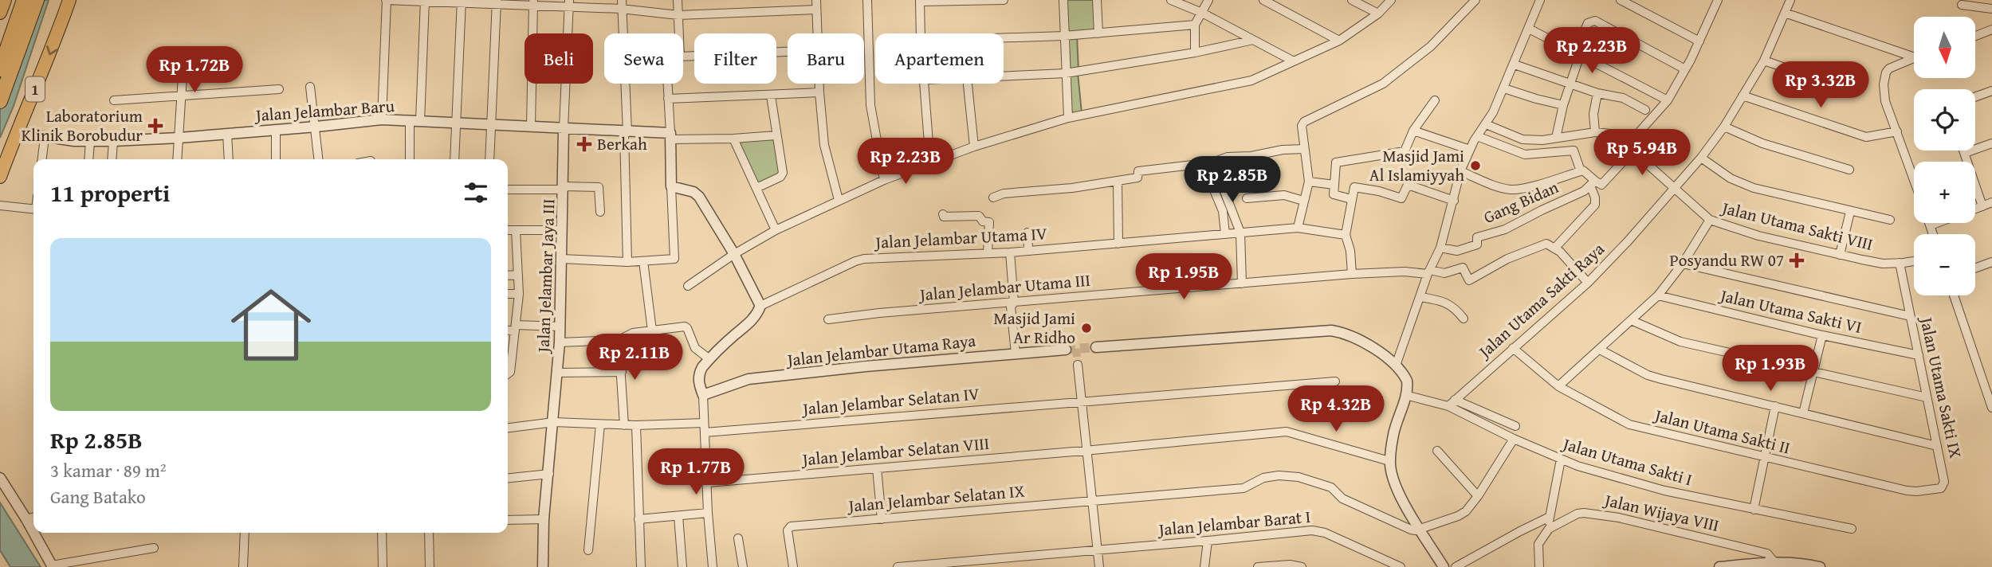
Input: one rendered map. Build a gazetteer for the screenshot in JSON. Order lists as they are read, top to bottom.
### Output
{
  "streets": {
    "highway": ["1"],
    "street": [
      "Jalan Jelambar Baru",
      "Gang Bidan",
      "Jalan Utama Sakti VIII",
      "Jalan Jelambar Utama IV",
      "Jalan Jelambar Jaya III",
      "Jalan Jelambar Utama III",
      "Jalan Utama Sakti Raya",
      "Jalan Utama Sakti VI",
      "Jalan Jelambar Utama Raya",
      "Jalan Utama Sakti IX",
      "Jalan Jelambar Selatan IV",
      "Jalan Utama Sakti II",
      "Jalan Jelambar Selatan VIII",
      "Jalan Utama Sakti I",
      "Jalan Jelambar Selatan IX",
      "Jalan Wijaya VIII",
      "Jalan Jelambar Barat I"
    ]
  },
  "crossings": [
    ["1", "Jalan Jelambar Baru"],
    ["Jalan Jelambar Baru", "Jalan Jelambar Jaya III"],
    ["Gang Bidan", "Jalan Utama Sakti VIII"],
    ["Jalan Utama Sakti VIII", "Jalan Utama Sakti Raya"],
    ["Jalan Utama Sakti VIII", "Jalan Utama Sakti IX"],
    ["Jalan Utama Sakti Raya", "Jalan Utama Sakti II"],
    ["Jalan Utama Sakti Raya", "Jalan Utama Sakti I"],
    ["Jalan Utama Sakti VI", "Jalan Utama Sakti IX"],
    ["Jalan Utama Sakti IX", "Jalan Utama Sakti II"]
  ],
  "places": {
    "health": ["Laboratorium Klinik Borobudur", "Berkah", "Posyandu RW 07"],
    "other": ["Masjid Jami Al Islamiyyah", "Masjid Jami Ar Ridho"]
  },
  "north": "bottom",
  "page": {
    "map_buttons": ["+", "−"],
    "price": [
      "Rp 2.23B",
      "Rp 1.72B",
      "Rp 3.32B",
      "Rp 5.94B",
      "Rp 2.23B",
      "Rp 2.85B",
      "Rp 1.95B",
      "Rp 2.11B",
      "Rp 1.93B",
      "Rp 4.32B",
      "Rp 1.77B"
    ],
    "chip": [
      "Beli",
      "Sewa",
      "Filter",
      "Baru",
      "Apartemen"
    ],
    "heading": "11 properti",
    "list": [
      {
        "name": "Rp 2.85B",
        "note": "3 kamar · 89 m² · Gang Batako"
      }
    ]
  }
}
